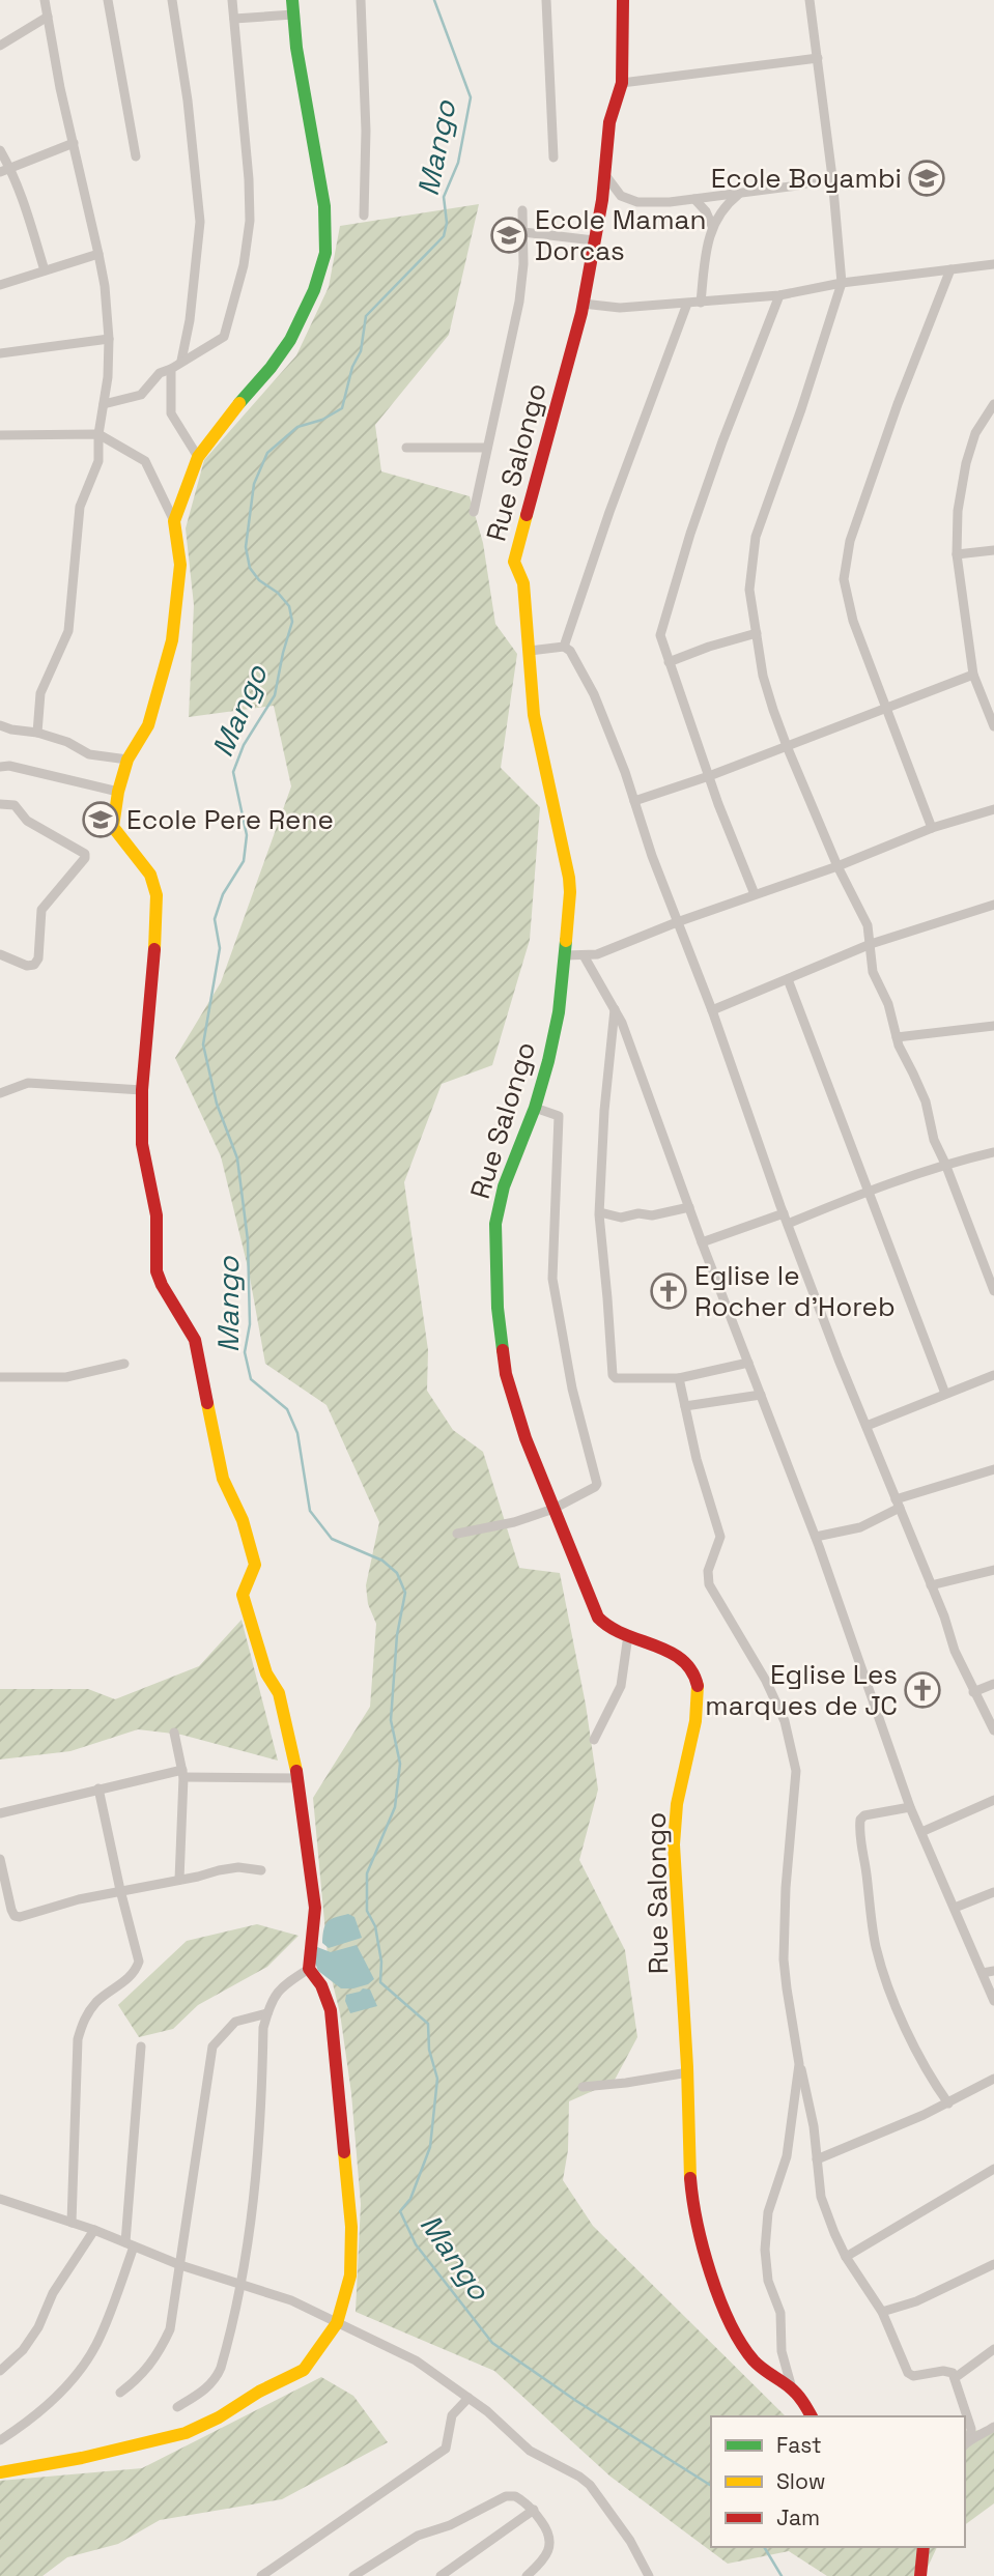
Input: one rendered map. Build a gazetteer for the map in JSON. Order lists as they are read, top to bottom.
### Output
{
  "streets": {
    "street": ["Rue Salongo"]
  },
  "water": ["Mango"],
  "places": {
    "school or university": ["Ecole Boyambi", "Ecole Maman Dorcas", "Ecole Pere Rene"],
    "church": ["Eglise le Rocher d'Horeb", "Eglise Les marques de JC"]
  },
  "legend": ["Fast", "Slow", "Jam"]
}
